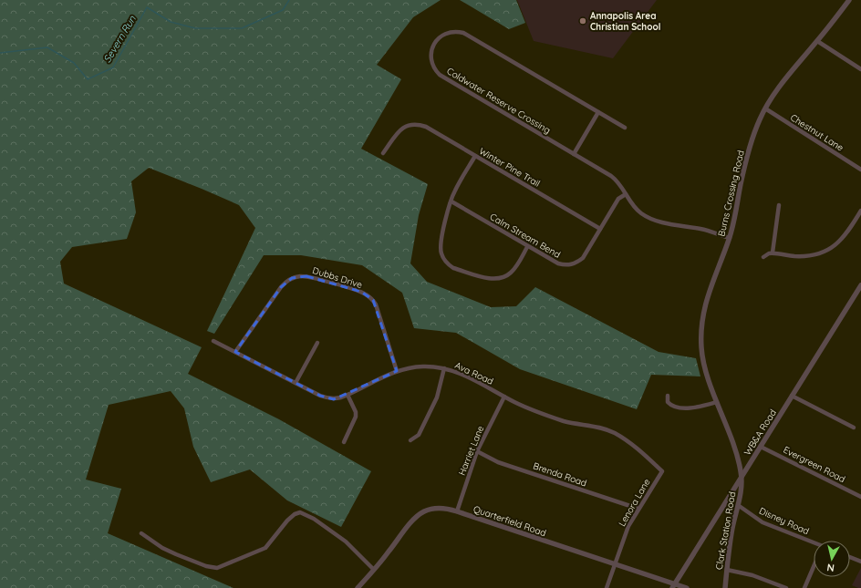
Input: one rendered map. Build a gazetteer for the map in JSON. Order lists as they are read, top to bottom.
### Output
{
  "streets": {
    "street": [
      "Coldwater Reserve Crossing",
      "Chestnut Lane",
      "Winter Pine Trail",
      "Burns Crossing Road",
      "Calm Stream Bend",
      "Dubbs Drive",
      "Ava Road",
      "WB&A Road",
      "Harriet Lane",
      "Evergreen Road",
      "Brenda Road",
      "Lenora Lane",
      "Quarterfield Road",
      "Disney Road",
      "Clark Station Road"
    ]
  },
  "crossings": [
    ["Coldwater Reserve Crossing", "Burns Crossing Road"],
    ["Coldwater Reserve Crossing", "Calm Stream Bend"],
    ["Chestnut Lane", "Burns Crossing Road"],
    ["Winter Pine Trail", "Calm Stream Bend"],
    ["Burns Crossing Road", "WB&A Road"],
    ["Burns Crossing Road", "Clark Station Road"],
    ["Dubbs Drive", "Ava Road"],
    ["Ava Road", "Harriet Lane"],
    ["Ava Road", "Lenora Lane"],
    ["WB&A Road", "Evergreen Road"],
    ["WB&A Road", "Quarterfield Road"],
    ["WB&A Road", "Clark Station Road"],
    ["Harriet Lane", "Brenda Road"],
    ["Harriet Lane", "Quarterfield Road"],
    ["Brenda Road", "Lenora Lane"],
    ["Lenora Lane", "Quarterfield Road"],
    ["Disney Road", "Clark Station Road"]
  ],
  "water": ["Severn Run"],
  "places": ["Annapolis Area Christian School"],
  "north": "bottom"
}
